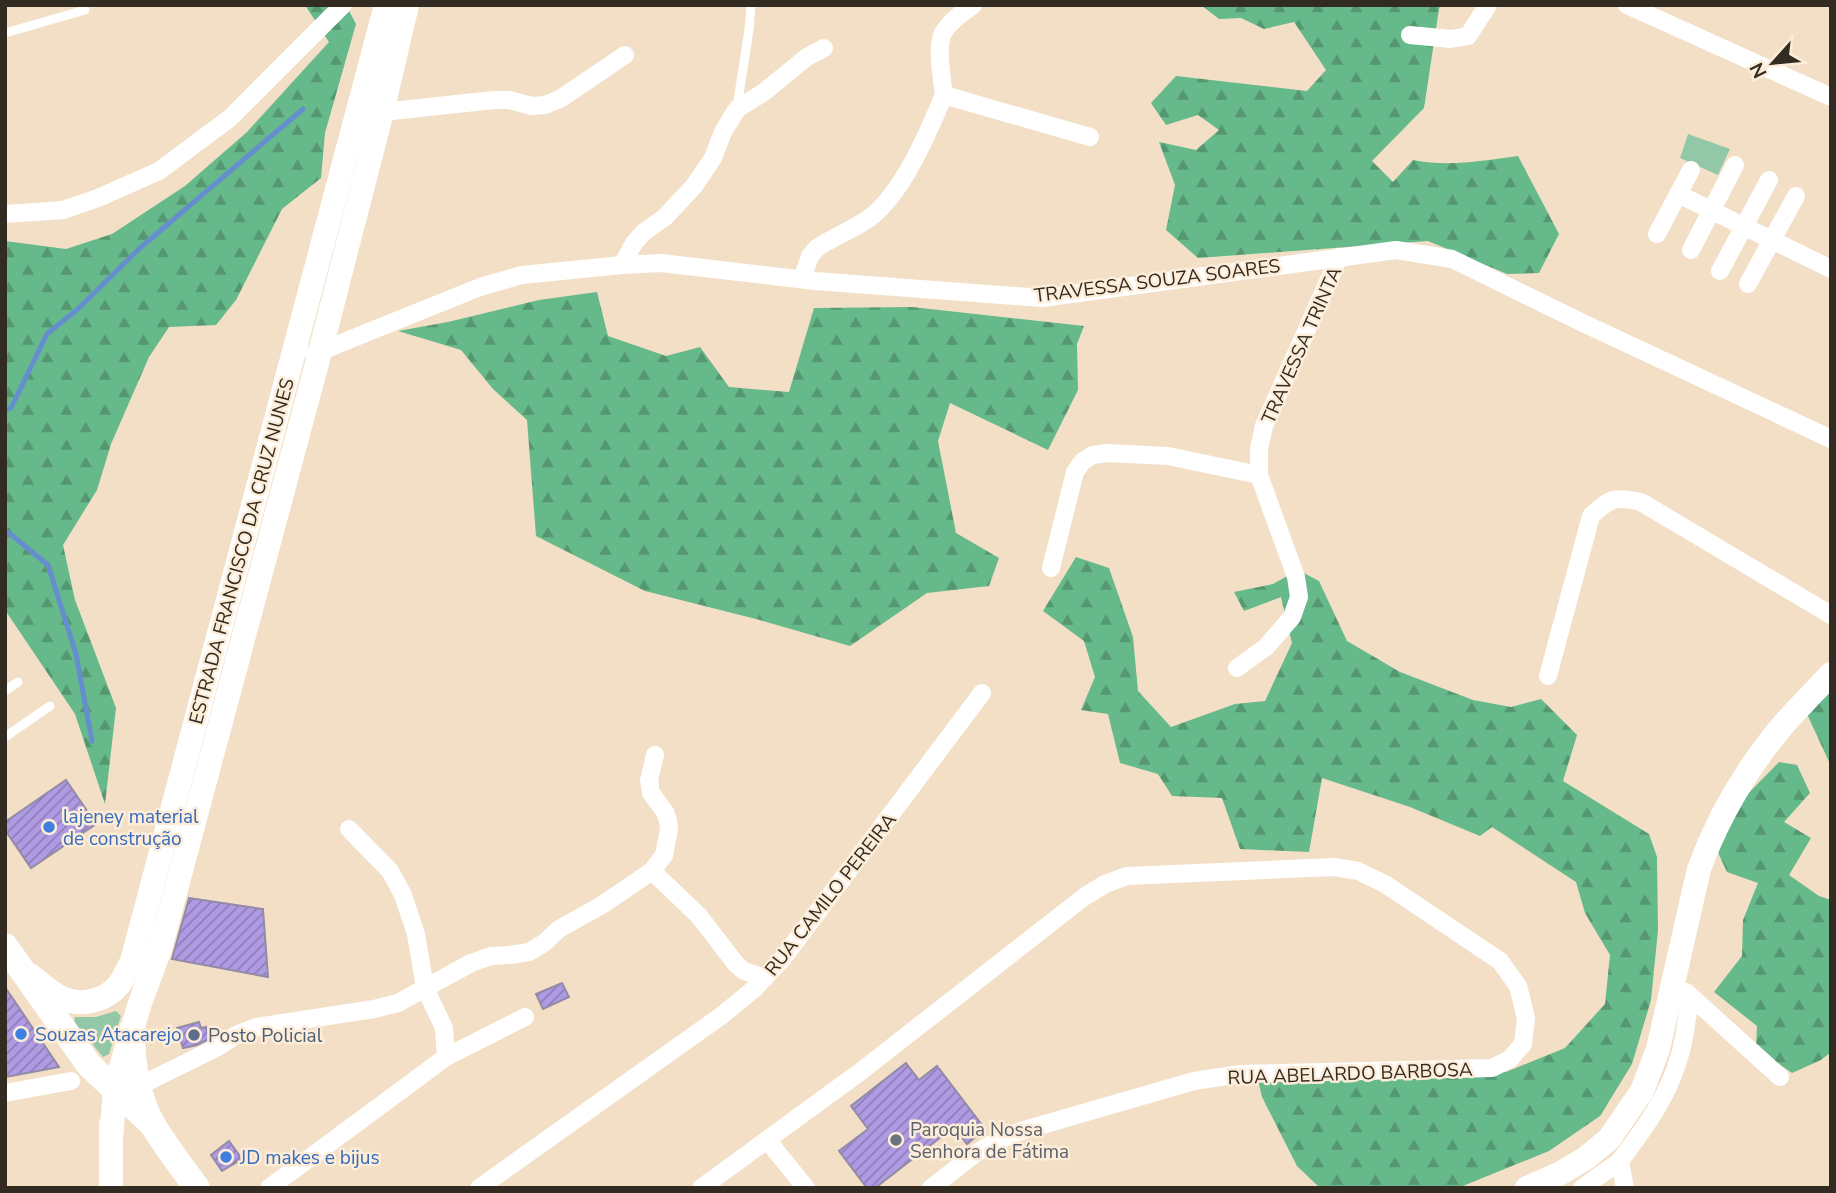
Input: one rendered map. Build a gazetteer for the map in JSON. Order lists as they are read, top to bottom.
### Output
{
  "streets": {
    "main road": ["ESTRADA FRANCISCO DA CRUZ NUNES"],
    "street": [
      "TRAVESSA SOUZA SOARES",
      "TRAVESSA TRINTA",
      "RUA CAMILO PEREIRA",
      "RUA ABELARDO BARBOSA"
    ]
  },
  "crossings": [
    ["TRAVESSA SOUZA SOARES", "TRAVESSA TRINTA"],
    ["TRAVESSA SOUZA SOARES", "ESTRADA FRANCISCO DA CRUZ NUNES"]
  ],
  "places": [
    "lajeney material de construção",
    "Souzas Atacarejo",
    "Posto Policial",
    "Paroquia Nossa Senhora de Fátima",
    "JD makes e bijus"
  ],
  "north": "bottom left"
}
